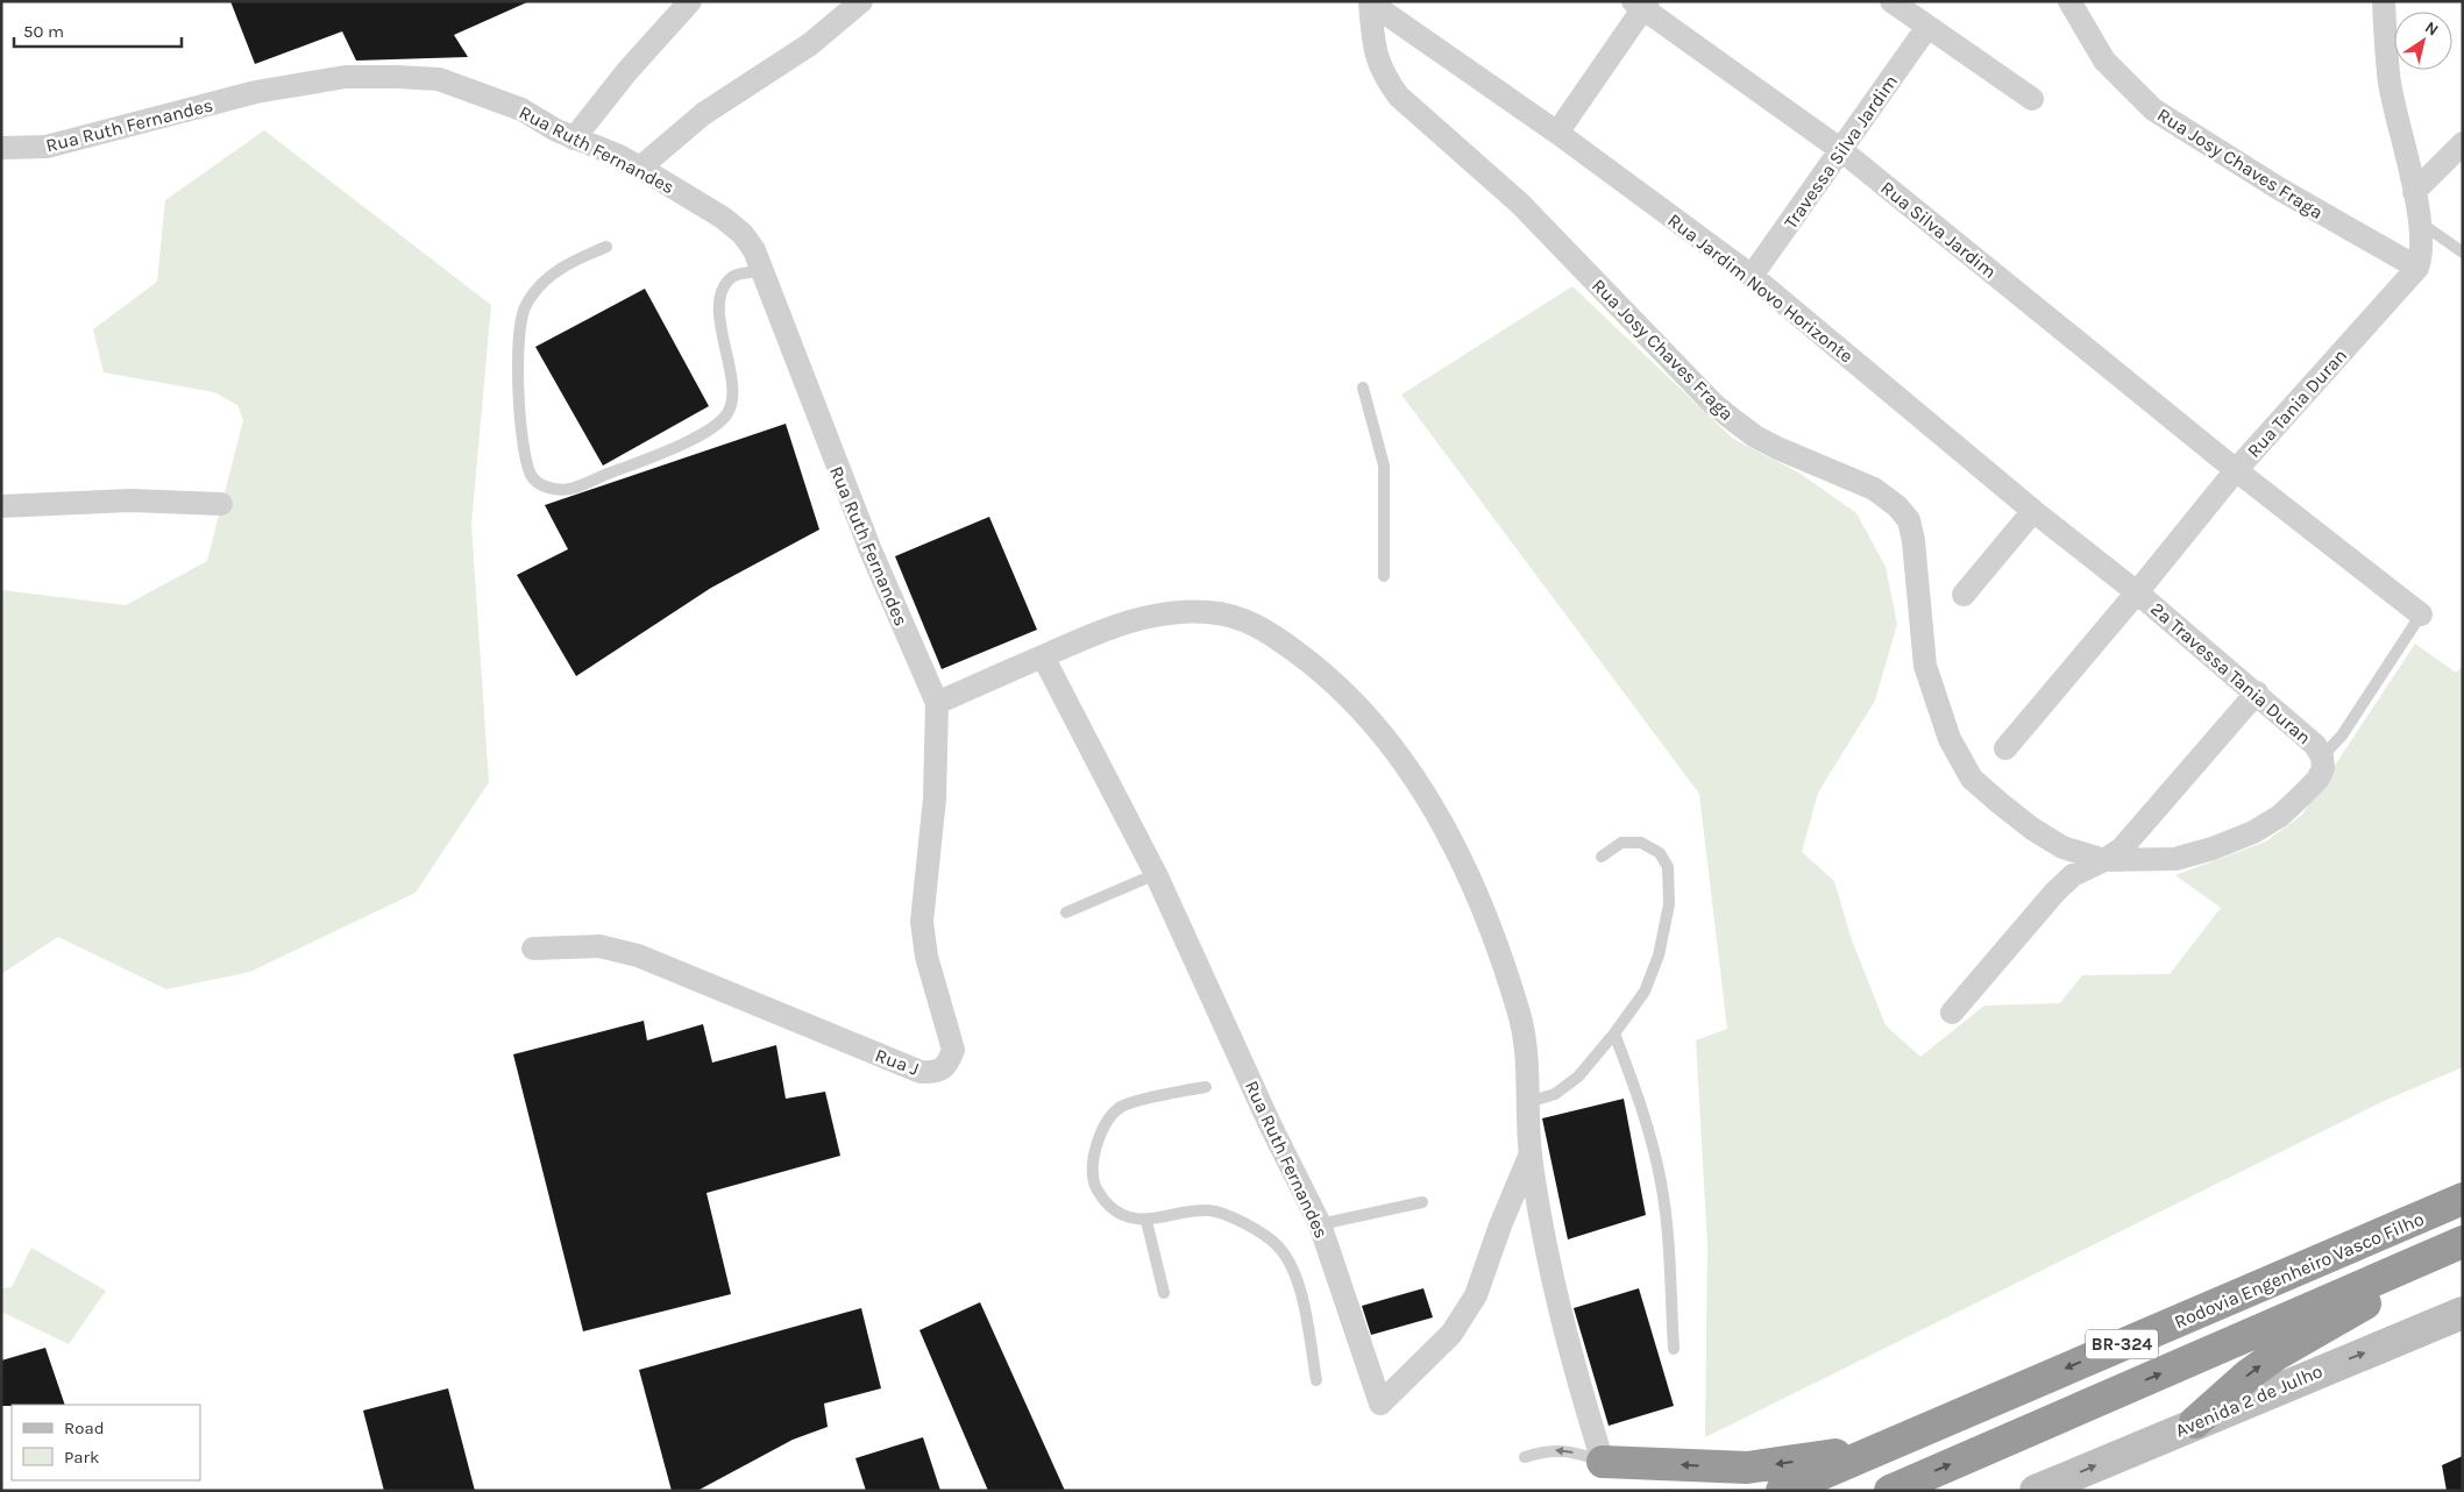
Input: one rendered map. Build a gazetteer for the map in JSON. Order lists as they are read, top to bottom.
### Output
{
  "streets": {
    "highway": ["Rodovia Engenheiro Vasco Filho", "BR-324"],
    "main road": ["Avenida 2 de Julho"],
    "street": [
      "Rua Ruth Fernandes",
      "Travessa Silva Jardim",
      "Rua Josy Chaves Fraga",
      "Rua Silva Jardim",
      "Rua Jardim Novo Horizonte",
      "Rua Tania Duran",
      "2ª Travessa Tania Duran",
      "Rua J"
    ]
  },
  "crossings": [
    ["Rua Ruth Fernandes", "Rua J"],
    ["Travessa Silva Jardim", "Rua Silva Jardim"],
    ["Travessa Silva Jardim", "Rua Jardim Novo Horizonte"],
    ["Rua Josy Chaves Fraga", "Rua Jardim Novo Horizonte"],
    ["Rua Josy Chaves Fraga", "Rua Tania Duran"],
    ["Rua Josy Chaves Fraga", "2ª Travessa Tania Duran"],
    ["Rua Silva Jardim", "Rua Tania Duran"],
    ["Rua Jardim Novo Horizonte", "Rua Tania Duran"],
    ["Rua Jardim Novo Horizonte", "2ª Travessa Tania Duran"],
    ["Rua Tania Duran", "2ª Travessa Tania Duran"]
  ],
  "one_way": ["Avenida 2 de Julho"],
  "legend": ["Road", "Park"],
  "scale_bar": "50 m",
  "north": "top right"
}
